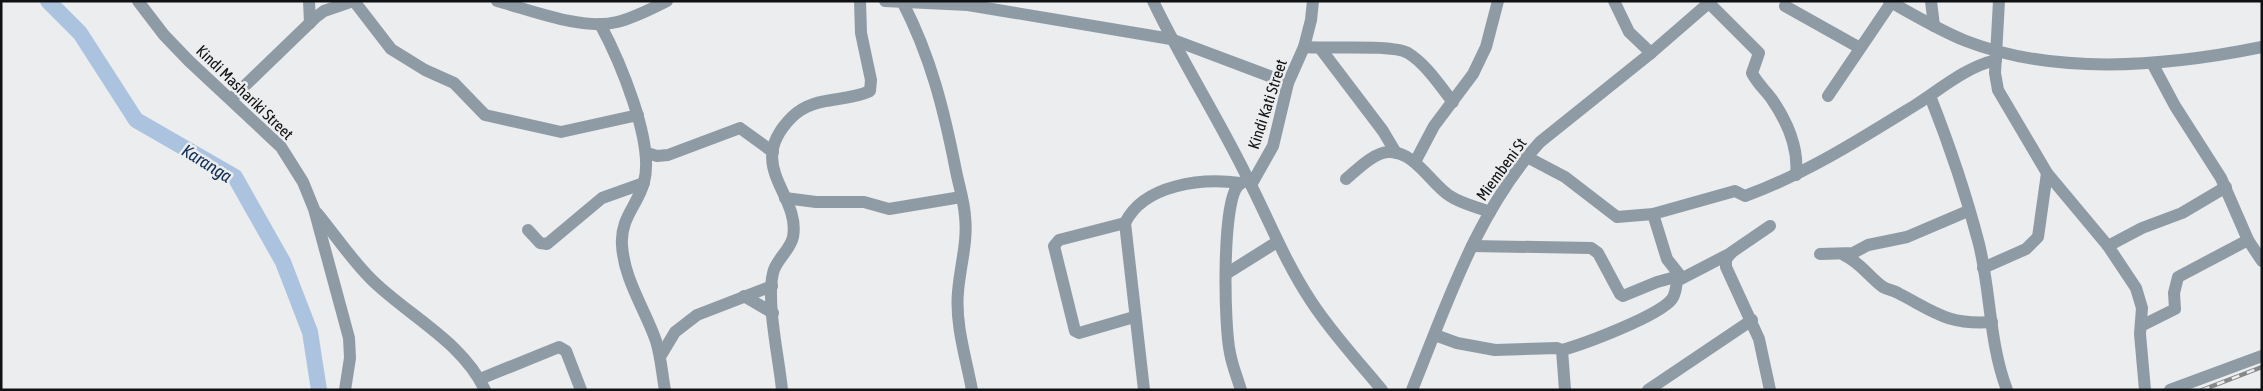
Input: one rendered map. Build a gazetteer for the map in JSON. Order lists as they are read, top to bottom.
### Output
{
  "streets": {
    "street": ["Kindi Mashariki Street", "Kindi Kati Street", "Miembeni St"]
  },
  "water": ["Karanga"]
}
